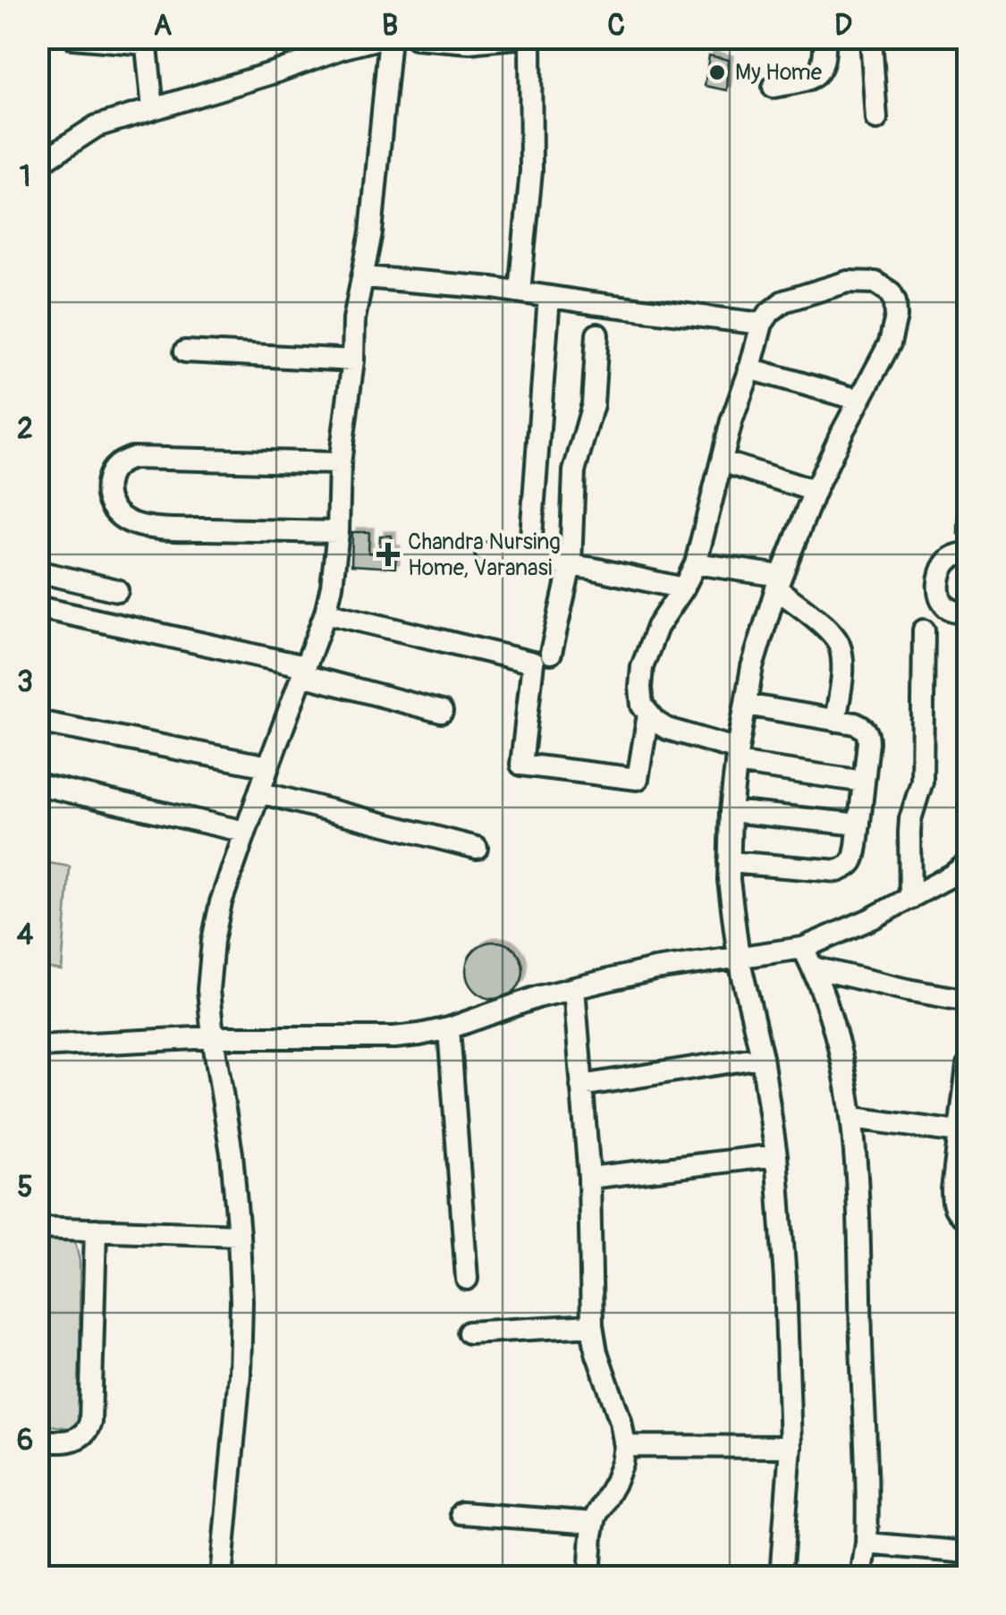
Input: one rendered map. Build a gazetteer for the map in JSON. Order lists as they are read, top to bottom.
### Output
{
  "places": {
    "other": ["My Home"],
    "health": ["Chandra Nursing Home, Varanasi"]
  },
  "grid": {
    "columns": [
      "A",
      "B",
      "C",
      "D"
    ],
    "rows": [
      "1",
      "2",
      "3",
      "4",
      "5",
      "6"
    ]
  }
}
